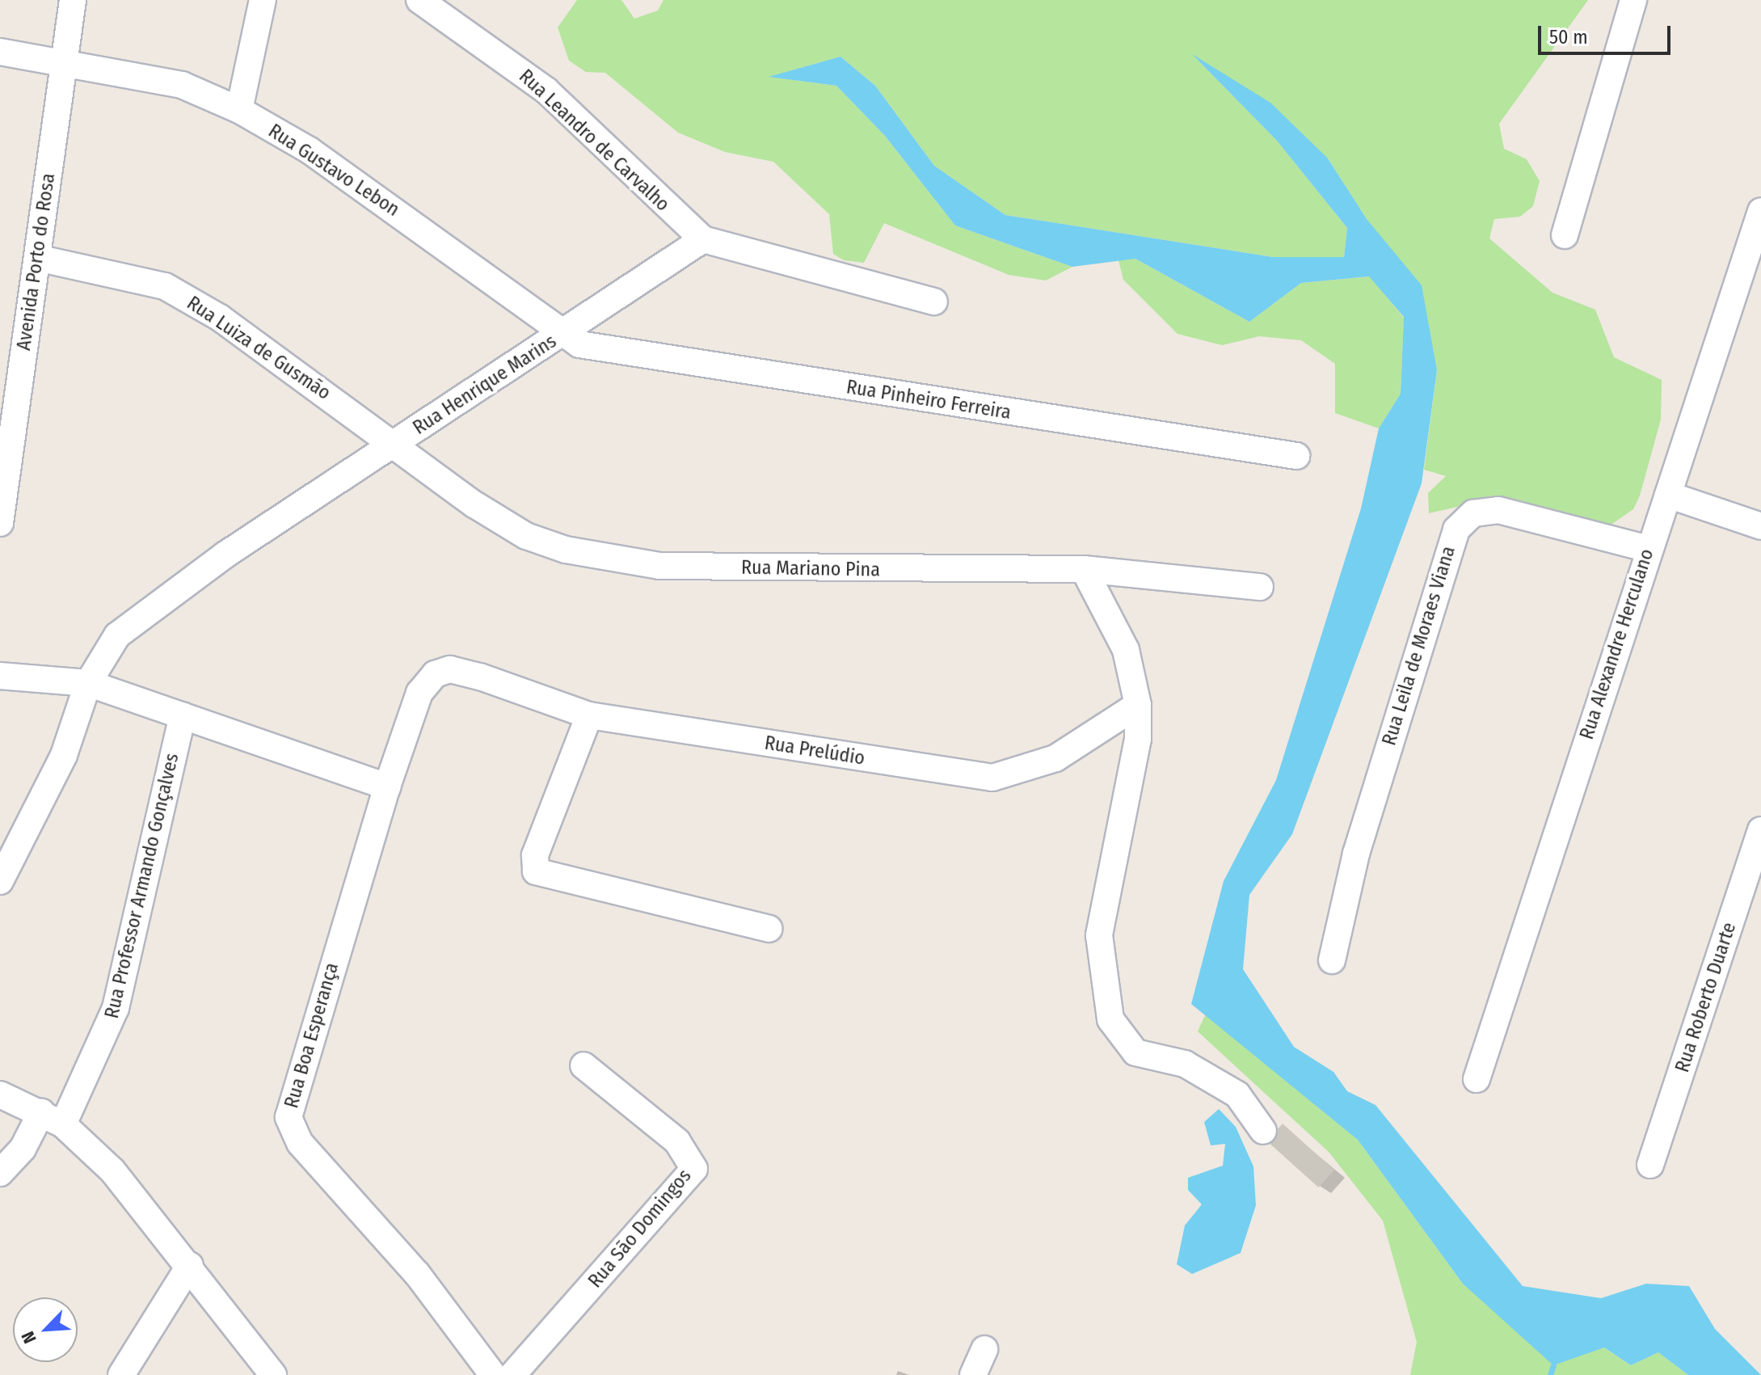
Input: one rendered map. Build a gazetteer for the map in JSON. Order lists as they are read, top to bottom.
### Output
{
  "streets": {
    "street": [
      "Rua Leandro de Carvalho",
      "Rua Gustavo Lebon",
      "Avenida Porto do Rosa",
      "Rua Luiza de Gusmão",
      "Rua Henrique Marins",
      "Rua Pinheiro Ferreira",
      "Rua Mariano Pina",
      "Rua Alexandre Herculano",
      "Rua Leila de Moraes Viana",
      "Rua Prelúdio",
      "Rua Professor Armando Gonçalves",
      "Rua Roberto Duarte",
      "Rua Boa Esperança",
      "Rua São Domingos"
    ]
  },
  "crossings": [
    ["Rua Leandro de Carvalho", "Rua Henrique Marins"],
    ["Rua Gustavo Lebon", "Avenida Porto do Rosa"],
    ["Rua Gustavo Lebon", "Rua Henrique Marins"],
    ["Rua Gustavo Lebon", "Rua Pinheiro Ferreira"],
    ["Avenida Porto do Rosa", "Rua Luiza de Gusmão"],
    ["Rua Luiza de Gusmão", "Rua Henrique Marins"],
    ["Rua Luiza de Gusmão", "Rua Mariano Pina"],
    ["Rua Henrique Marins", "Rua Pinheiro Ferreira"],
    ["Rua Henrique Marins", "Rua Mariano Pina"],
    ["Rua Alexandre Herculano", "Rua Leila de Moraes Viana"],
    ["Rua Prelúdio", "Rua Boa Esperança"]
  ],
  "scale_bar": "50 m",
  "north": "bottom left"
}
